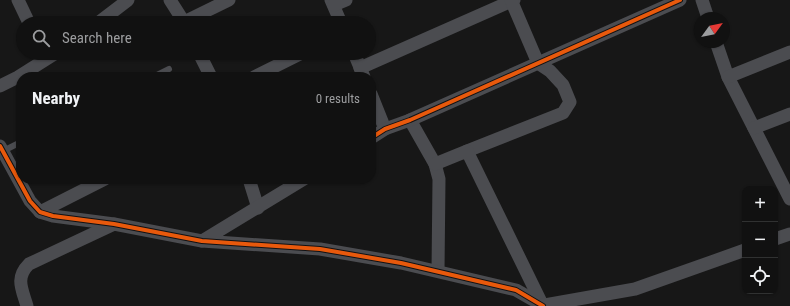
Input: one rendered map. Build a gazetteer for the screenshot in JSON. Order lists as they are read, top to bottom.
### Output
{
  "north": "top right",
  "page": {
    "search": "Search here",
    "heading": ["Nearby", "0 results"],
    "map_buttons": ["+", "−"]
  }
}
